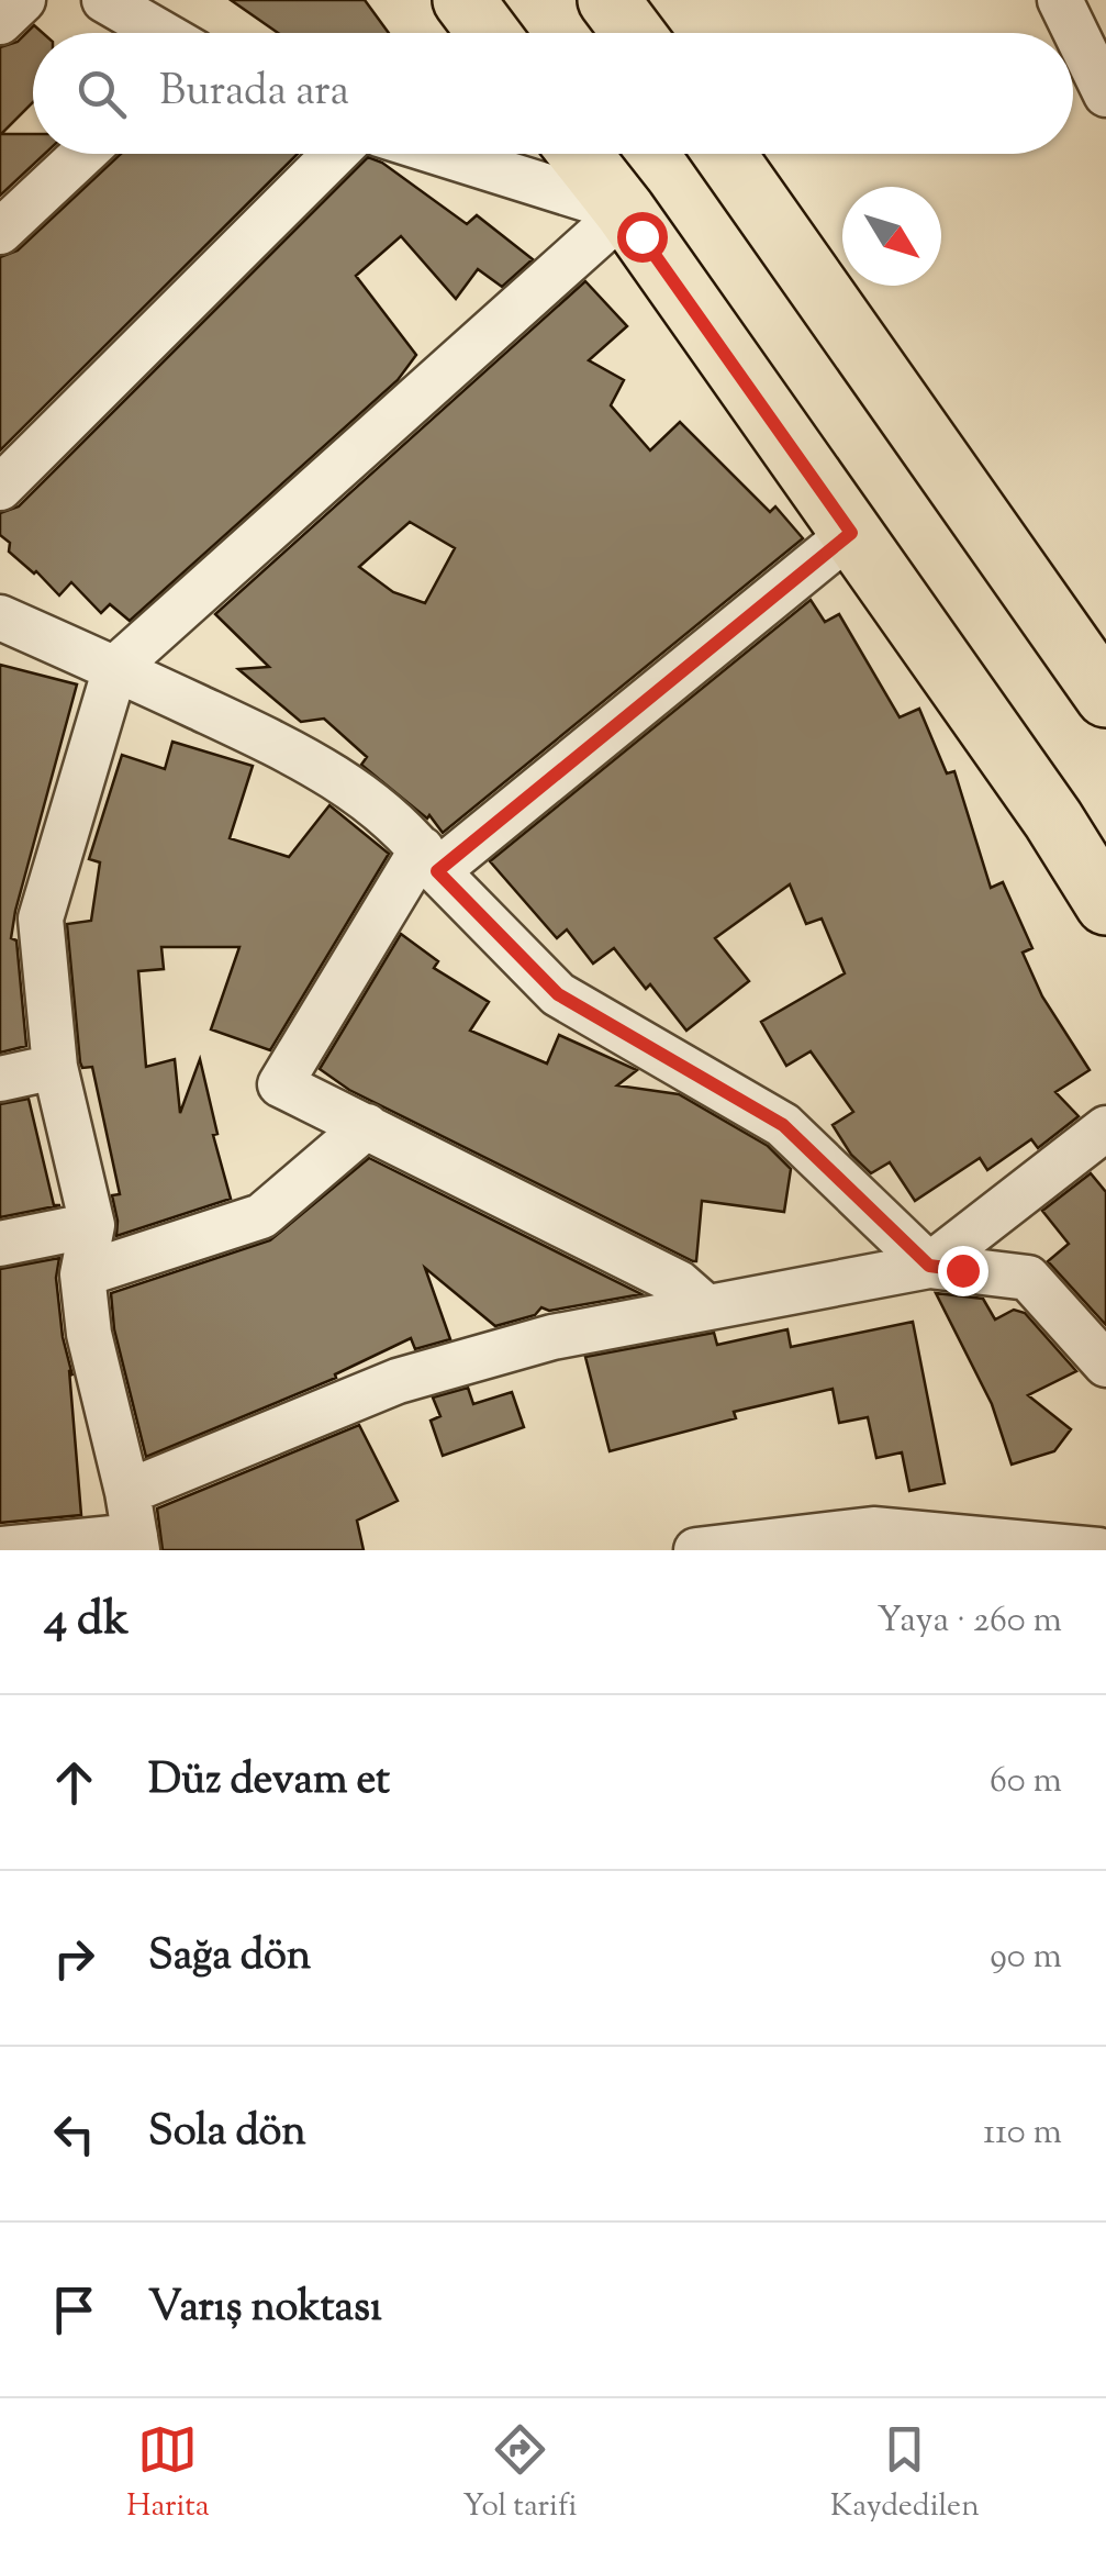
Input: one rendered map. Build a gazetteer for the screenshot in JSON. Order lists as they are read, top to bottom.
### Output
{
  "north": "bottom right",
  "page": {
    "search": "Burada ara",
    "heading": ["4 dk", "Yaya · 260 m"],
    "list": [
      ["Düz devam et", "60 m"],
      ["Sağa dön", "90 m"],
      ["Sola dön", "110 m"],
      "Varış noktası"
    ],
    "nav": ["Harita", "Yol tarifi", "Kaydedilen"]
  }
}
